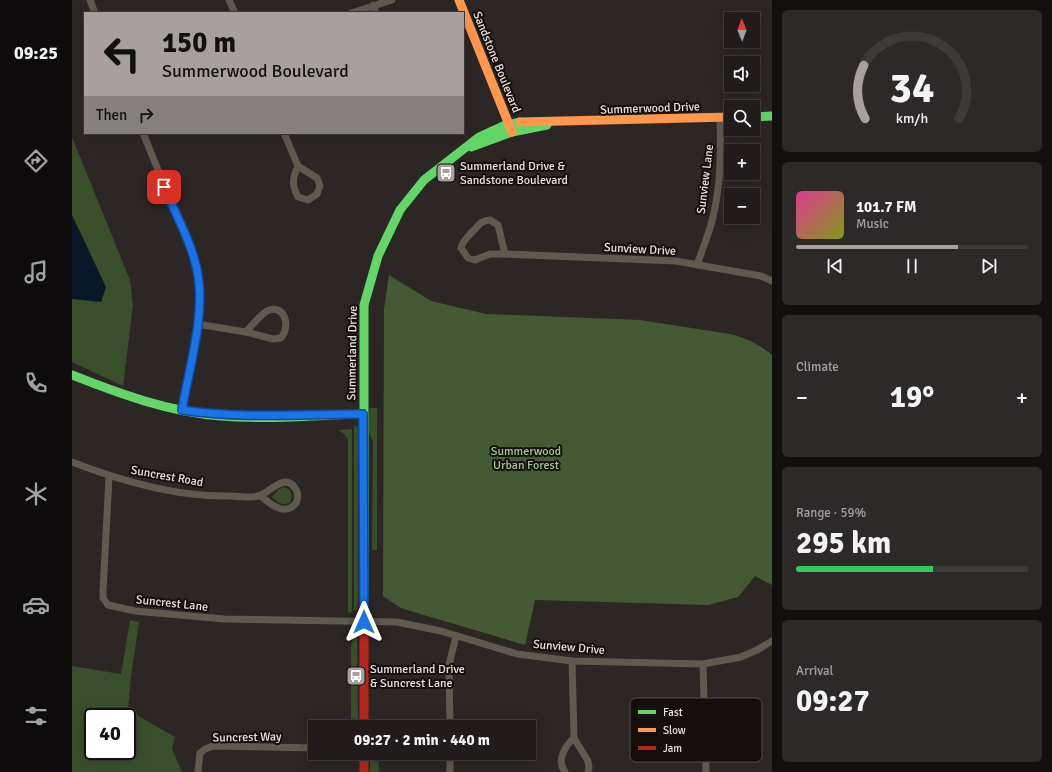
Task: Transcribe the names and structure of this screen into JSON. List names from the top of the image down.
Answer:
{
  "streets": {
    "street": [
      "Sandstone Boulevard",
      "Summerwood Drive",
      "Sunview Lane",
      "Sunview Drive",
      "Summerland Drive",
      "Suncrest Road",
      "Suncrest Lane",
      "Suncrest Way"
    ]
  },
  "crossings": [
    ["Sandstone Boulevard", "Summerwood Drive"],
    ["Sandstone Boulevard", "Summerland Drive"],
    ["Summerwood Drive", "Sunview Lane"],
    ["Summerwood Drive", "Summerland Drive"],
    ["Sunview Lane", "Sunview Drive"],
    ["Sunview Drive", "Summerland Drive"],
    ["Sunview Drive", "Suncrest Lane"],
    ["Summerland Drive", "Suncrest Lane"],
    ["Suncrest Road", "Suncrest Lane"]
  ],
  "parks": ["Summerwood Urban Forest"],
  "places": {
    "bus stop": ["Summerland Drive & Sandstone Boulevard", "Summerland Drive & Suncrest Lane"]
  },
  "legend": ["Fast", "Slow", "Jam"],
  "north": "top",
  "page": {
    "tabs": "09:25",
    "map_buttons": ["+", "−"],
    "turn": ["150 m", "Summerwood Boulevard"],
    "then": "Then",
    "song": ["101.7 FM", "Music"],
    "tile": [
      "Climate",
      ["Range · 59%", "295 km"],
      ["Arrival", "09:27"]
    ],
    "heat": ["−", "19°", "+"],
    "limit": "40",
    "trip": "09:27 · 2 min · 440 m",
    "gauge": ["34", "km/h"]
  }
}
